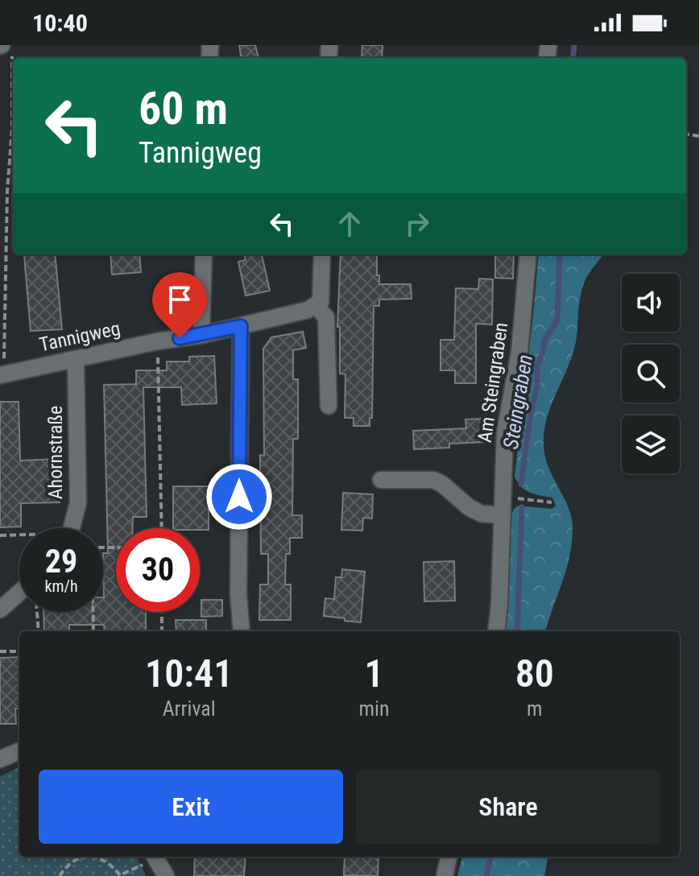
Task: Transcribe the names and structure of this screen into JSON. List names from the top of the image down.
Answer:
{
  "streets": {
    "street": ["Tannigweg", "Am Steingraben", "Ahornstraße"]
  },
  "crossings": [
    ["Tannigweg", "Ahornstraße"]
  ],
  "water": ["Steingraben"],
  "page": {
    "status": "10:40",
    "turn": ["60 m", "Tannigweg"],
    "speed": "29 km/h",
    "limit": "30",
    "eta": [
      "10:41",
      "Arrival",
      "1",
      "min",
      "80",
      "m"
    ],
    "buttons": ["Exit", "Share"]
  }
}
